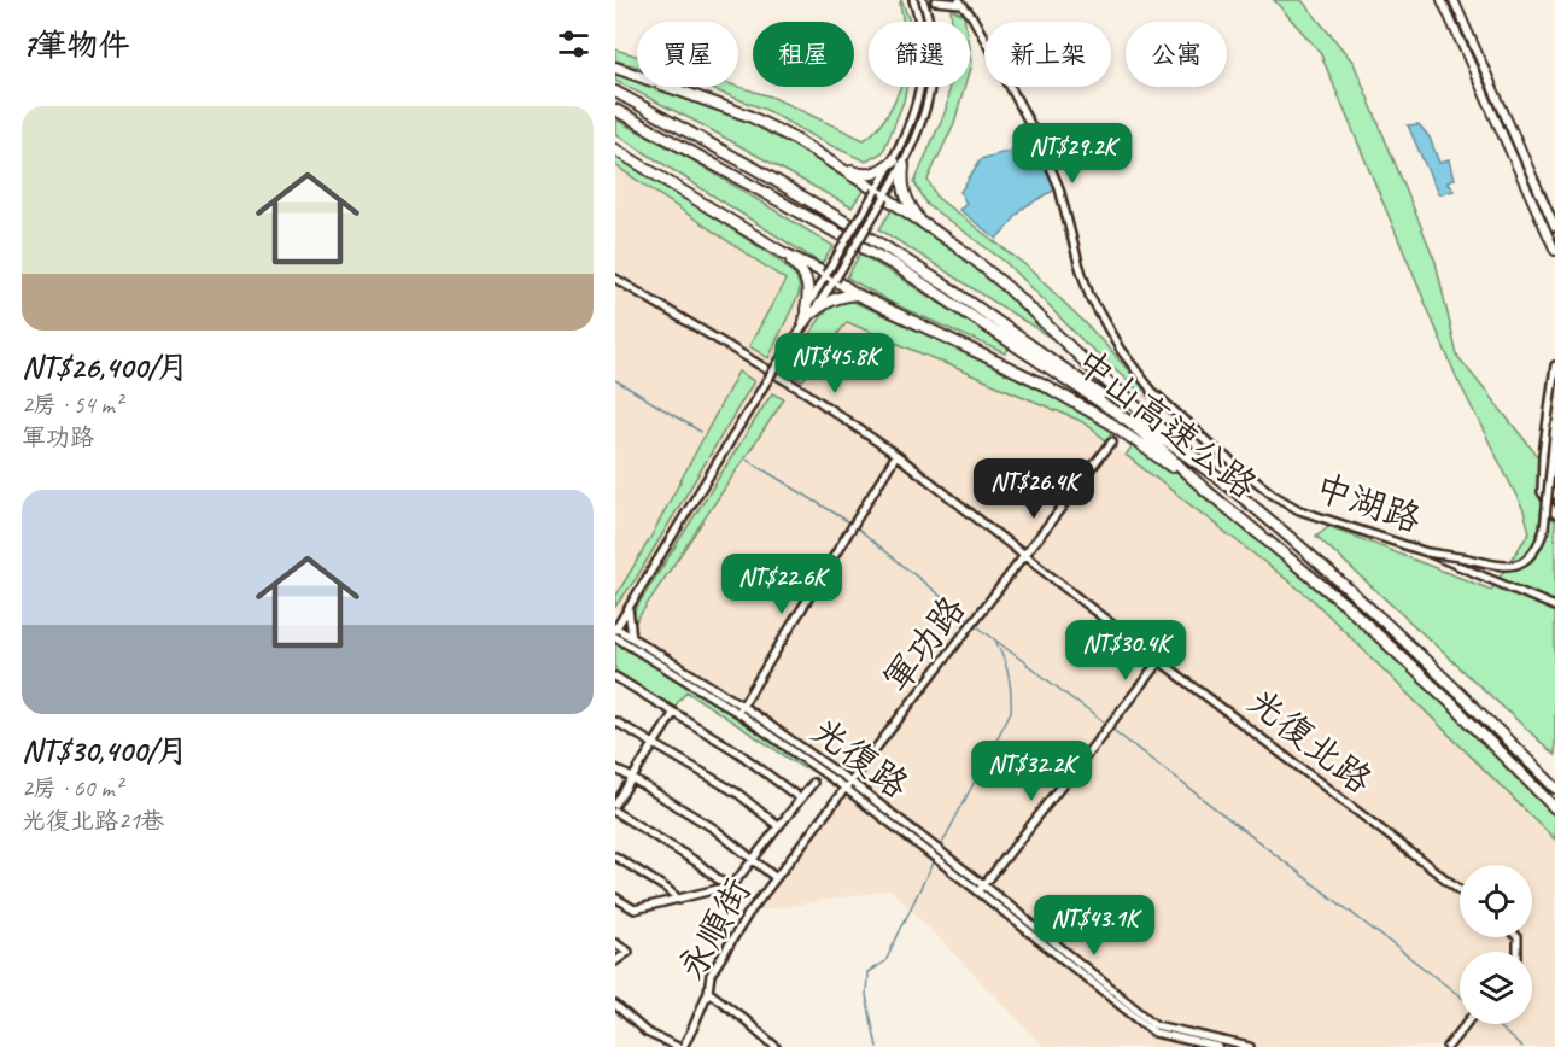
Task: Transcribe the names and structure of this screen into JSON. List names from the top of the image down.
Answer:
{
  "streets": {
    "highway": ["中山高速公路"],
    "street": [
      "中湖路",
      "軍功路",
      "光復北路",
      "光復路",
      "永順街"
    ]
  },
  "crossings": [
    ["軍功路", "光復北路"],
    ["軍功路", "光復路"],
    ["軍功路", "永順街"]
  ],
  "page": {
    "heading": "7筆物件",
    "chip": [
      "買屋",
      "租屋",
      "篩選",
      "新上架",
      "公寓"
    ],
    "list": [
      {
        "name": "NT$26,400/月",
        "note": "2房 · 54 m² · 軍功路"
      },
      {
        "name": "NT$30,400/月",
        "note": "2房 · 60 m² · 光復北路21巷"
      }
    ],
    "price": [
      "NT$29.2K",
      "NT$45.8K",
      "NT$26.4K",
      "NT$22.6K",
      "NT$30.4K",
      "NT$32.2K",
      "NT$43.1K"
    ]
  }
}
